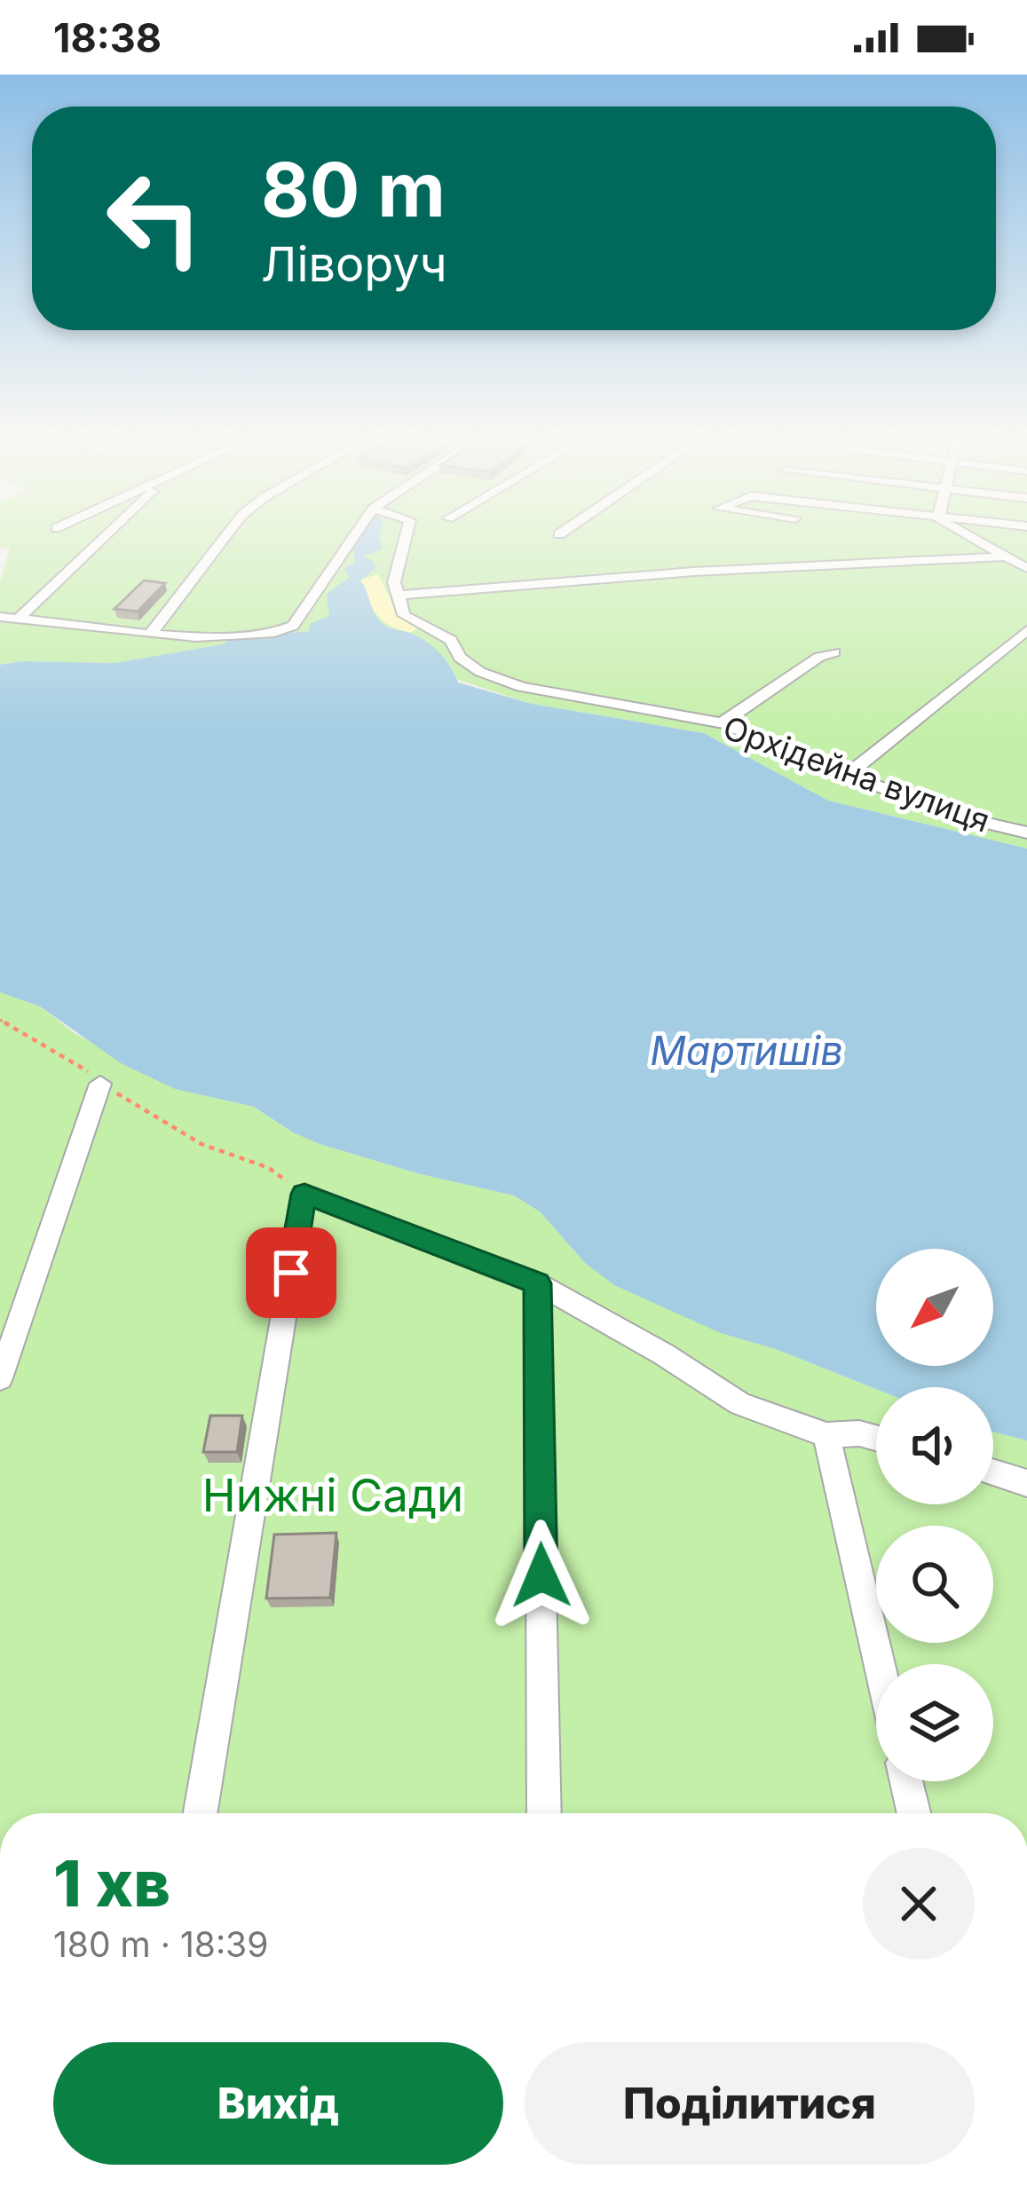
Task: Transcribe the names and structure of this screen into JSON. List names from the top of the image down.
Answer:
{
  "streets": {
    "street": ["Орхідейна вулиця"]
  },
  "water": ["Мартишів"],
  "parks": ["Нижні Сади"],
  "north": "bottom left",
  "page": {
    "status": "18:38",
    "turn": ["80 m", "Ліворуч"],
    "heading": ["1 хв", "180 m · 18:39"],
    "buttons": ["Вихід", "Поділитися"]
  }
}
